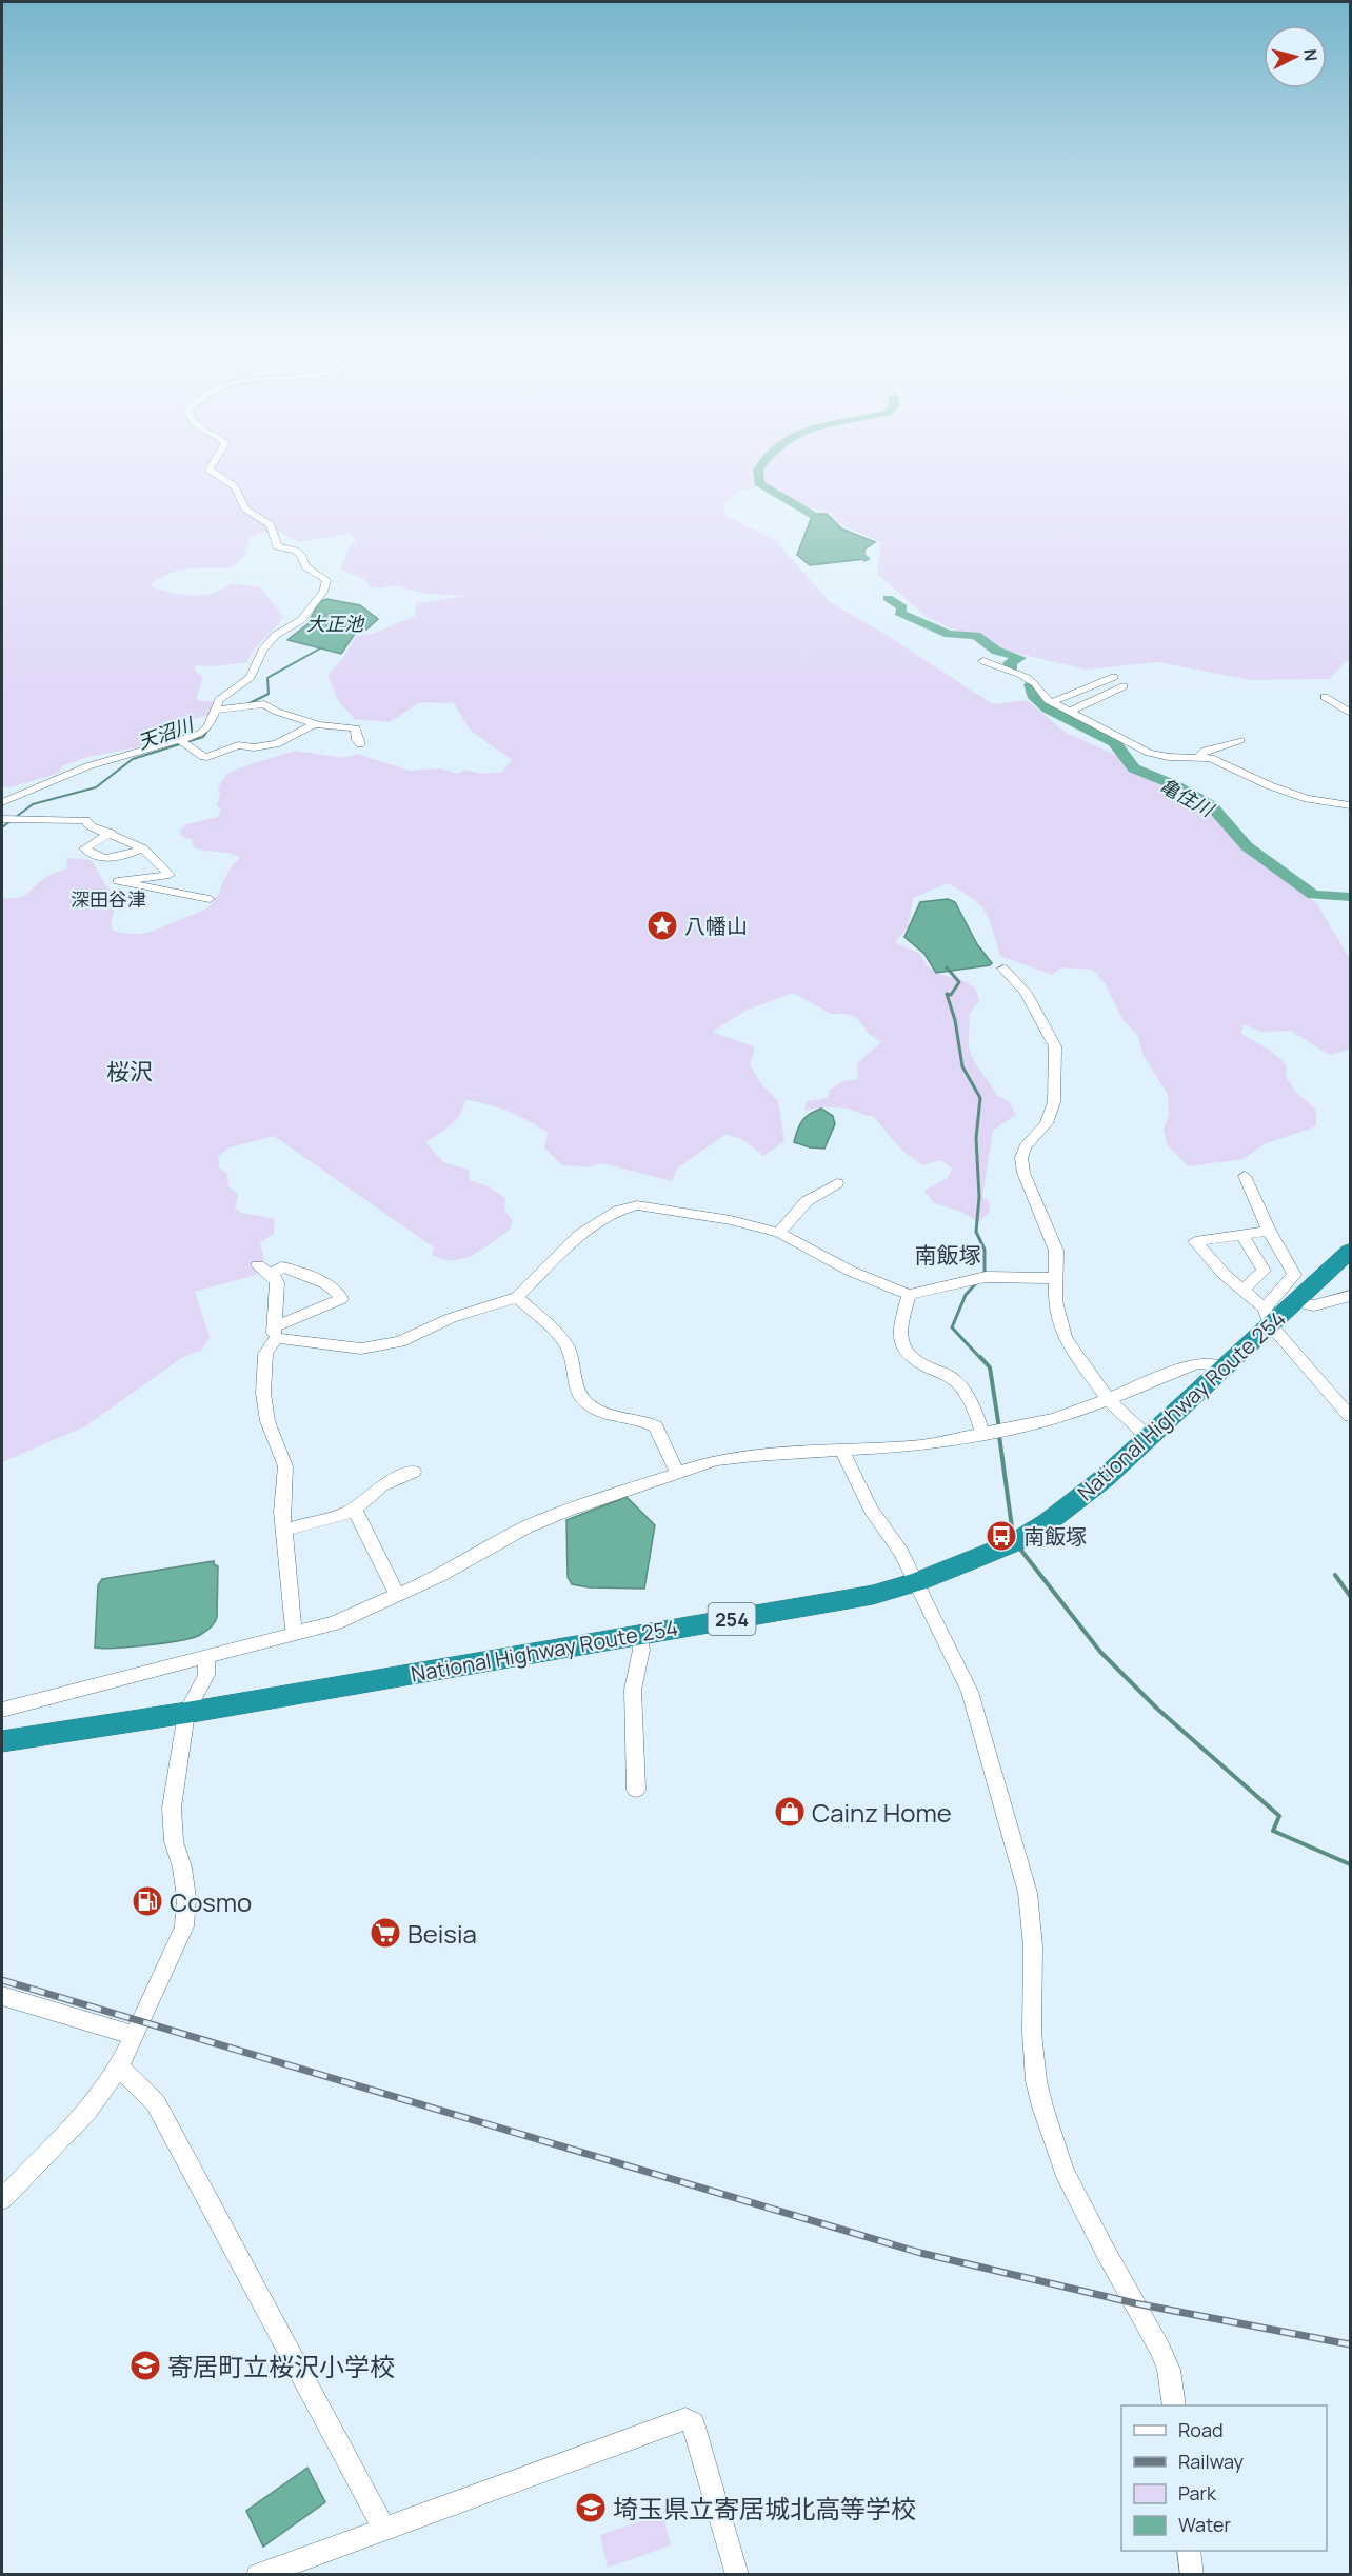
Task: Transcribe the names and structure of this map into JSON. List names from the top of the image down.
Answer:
{
  "streets": {
    "highway": ["National Highway Route 254", "254"]
  },
  "districts": ["深田谷津", "桜沢", "南飯塚"],
  "water": ["大正池", "天沼川", "亀住川"],
  "places": {
    "place": ["八幡山"],
    "bus stop": ["南飯塚"],
    "shop": ["Cainz Home"],
    "fuel station": ["Cosmo"],
    "supermarket": ["Beisia"],
    "school or university": ["寄居町立桜沢小学校", "埼玉県立寄居城北高等学校"]
  },
  "legend": [
    "Road",
    "Railway",
    "Park",
    "Water"
  ],
  "north": "right"
}
